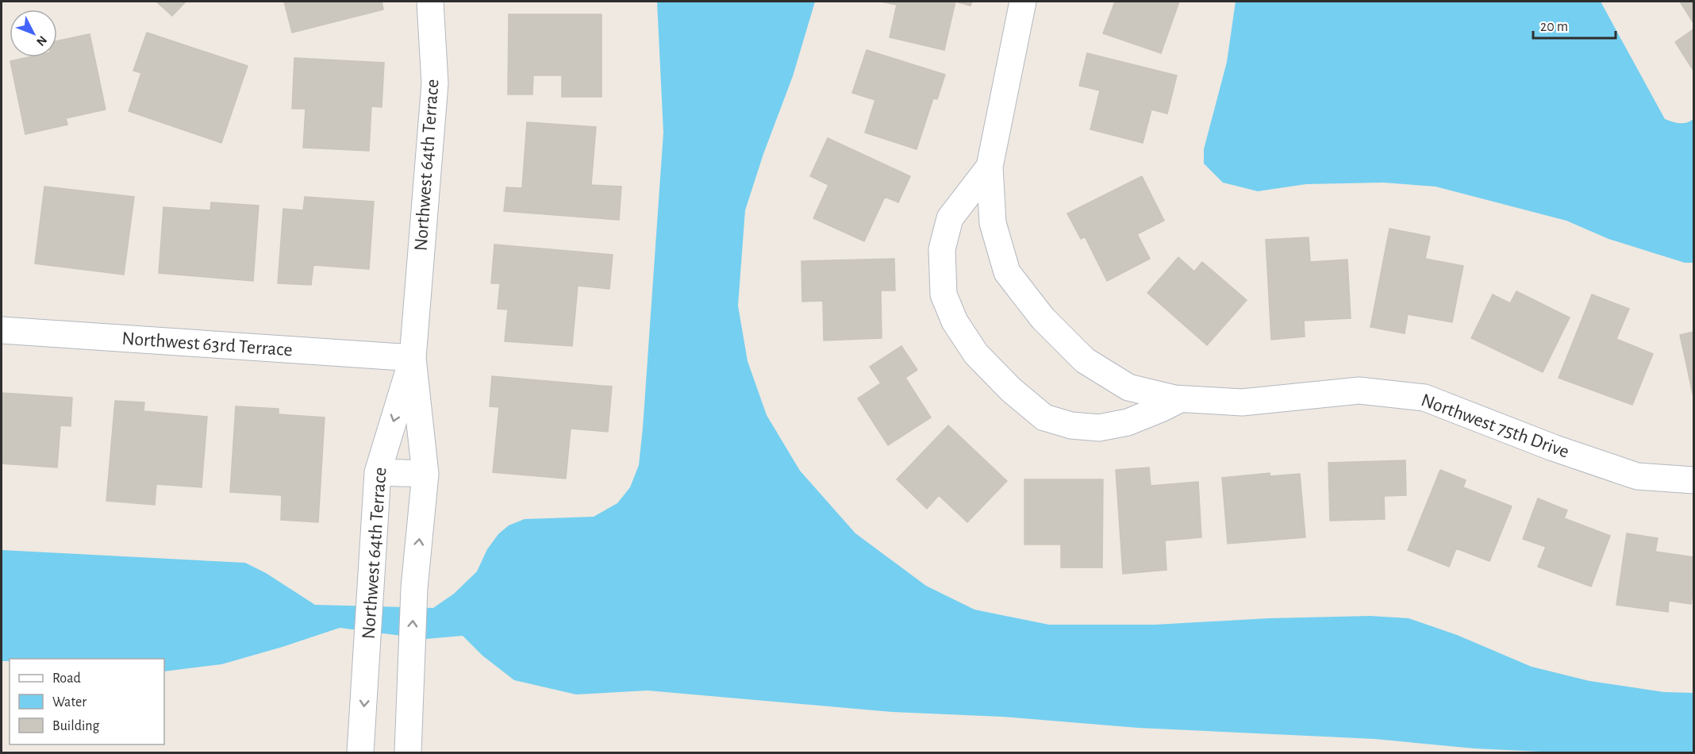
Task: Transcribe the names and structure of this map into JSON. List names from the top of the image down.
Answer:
{
  "streets": {
    "street": ["Northwest 64th Terrace", "Northwest 63rd Terrace", "Northwest 75th Drive"]
  },
  "crossings": [
    ["Northwest 64th Terrace", "Northwest 63rd Terrace"]
  ],
  "legend": ["Road", "Water", "Building"],
  "scale_bar": "20 m",
  "north": "bottom right"
}
